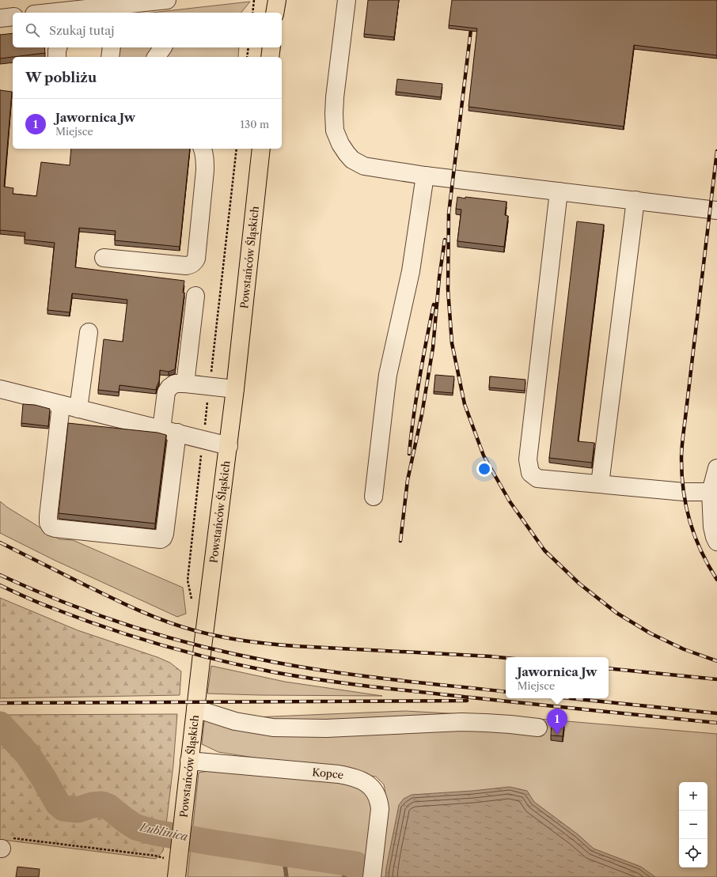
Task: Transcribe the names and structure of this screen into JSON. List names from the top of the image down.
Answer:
{
  "streets": {
    "main road": ["Powstańców Śląskich"],
    "street": ["Kopce"]
  },
  "crossings": [
    ["Powstańców Śląskich", "Kopce"]
  ],
  "water": ["Lublinica"],
  "page": {
    "search": "Szukaj tutaj",
    "heading": "W pobliżu",
    "list": [
      {
        "mark": "1",
        "name": "Jawornica Jw",
        "note": "Miejsce",
        "value": "130 m"
      }
    ],
    "popup": ["Jawornica Jw", "Miejsce"],
    "pins": "1",
    "map_buttons": ["+", "−"]
  }
}
